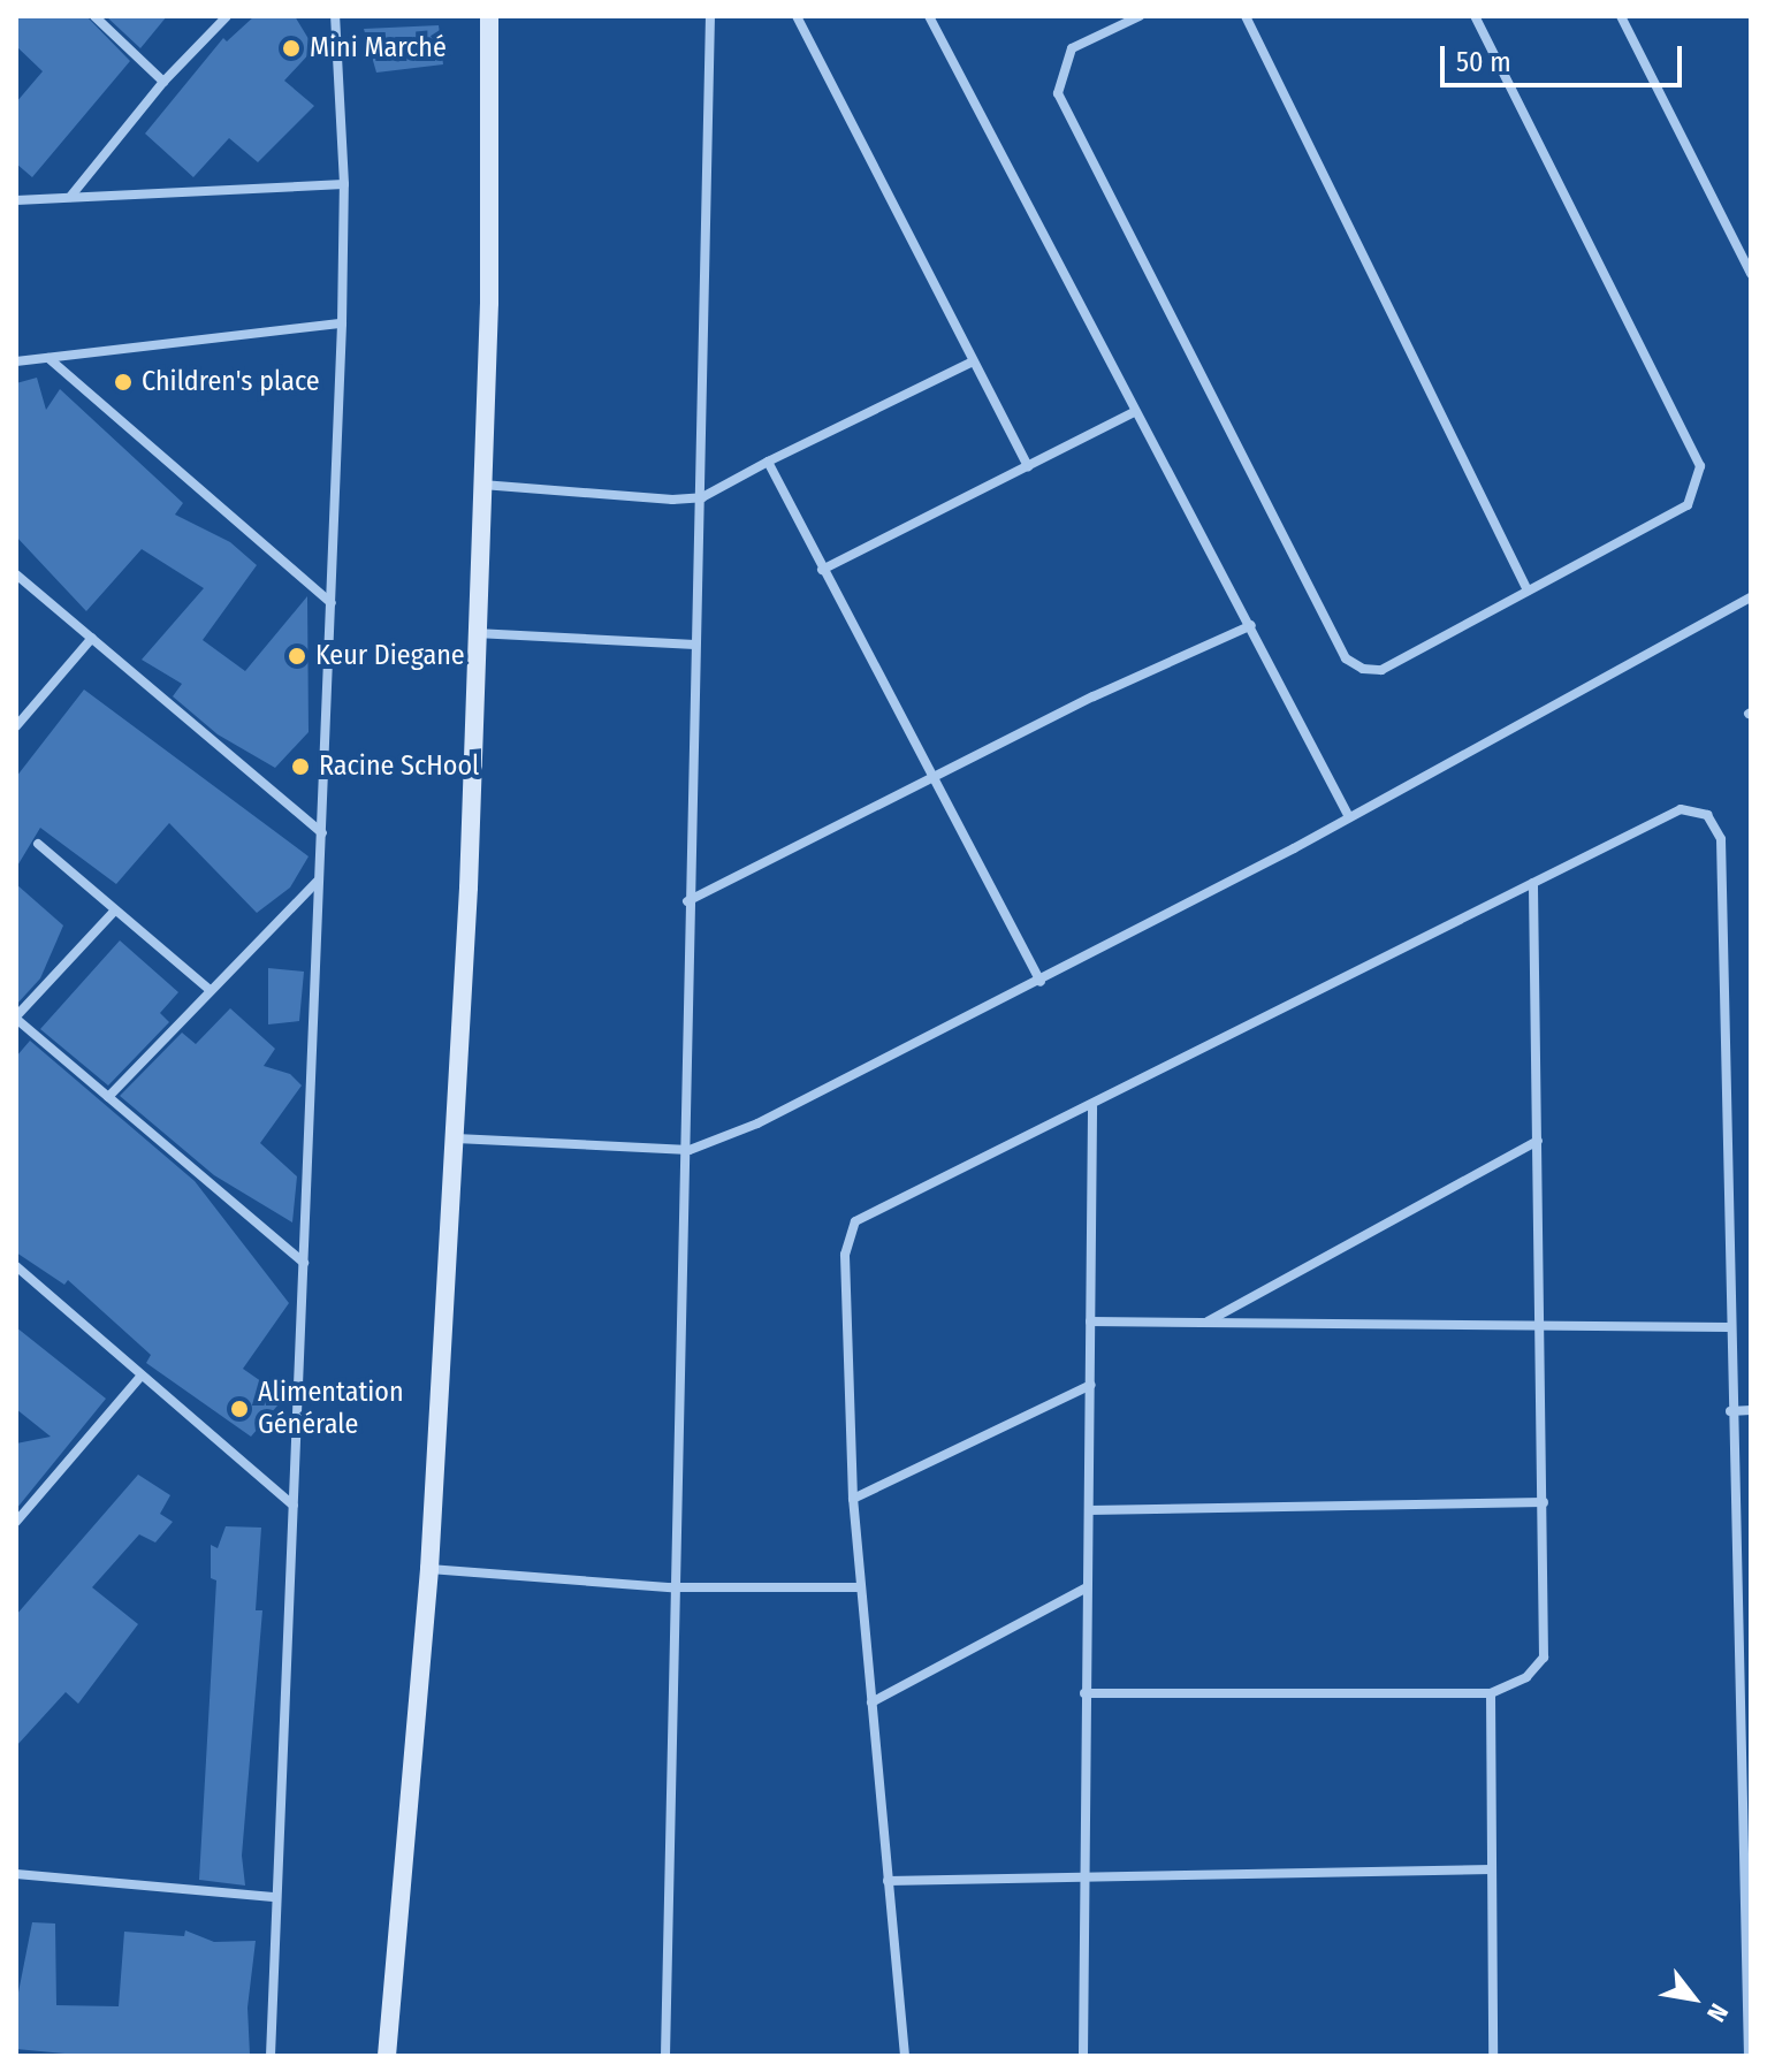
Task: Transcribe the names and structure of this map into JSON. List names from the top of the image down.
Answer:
{
  "places": [
    "Mini Marché",
    "Children's place",
    "Keur Diegane",
    "Racine ScHool",
    "Alimentation Générale"
  ],
  "scale_bar": "50 m",
  "north": "bottom right"
}
